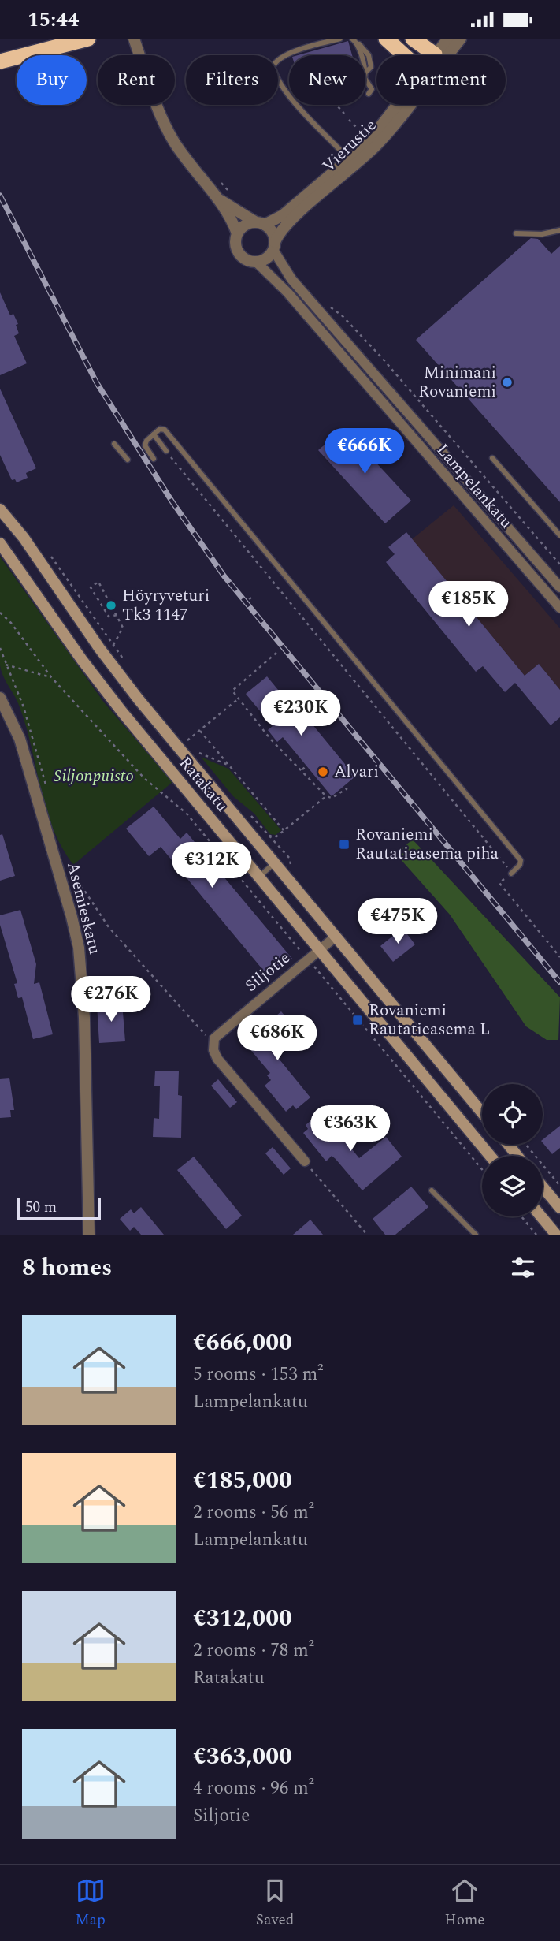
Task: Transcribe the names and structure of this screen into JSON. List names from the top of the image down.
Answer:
{
  "streets": {
    "main road": ["Ratakatu"],
    "street": [
      "Vierustie",
      "Lampelankatu",
      "Asemieskatu",
      "Siljotie"
    ]
  },
  "crossings": [
    ["Vierustie", "Lampelankatu"],
    ["Ratakatu", "Siljotie"]
  ],
  "parks": ["Siljonpuisto"],
  "places": {
    "other": ["Minimani Rovaniemi", "Höyryveturi Tk3 1147", "Alvari"],
    "transit": ["Rovaniemi Rautatieasema piha", "Rovaniemi Rautatieasema L"]
  },
  "scale_bar": "50 m",
  "page": {
    "status": "15:44",
    "chip": [
      "Buy",
      "Rent",
      "Filters",
      "New",
      "Apartment"
    ],
    "price": [
      "€666K",
      "€185K",
      "€230K",
      "€312K",
      "€475K",
      "€276K",
      "€686K",
      "€363K"
    ],
    "scale": "50 m",
    "heading": "8 homes",
    "list": [
      {
        "name": "€666,000",
        "note": "5 rooms · 153 m² · Lampelankatu"
      },
      {
        "name": "€185,000",
        "note": "2 rooms · 56 m² · Lampelankatu"
      },
      {
        "name": "€312,000",
        "note": "2 rooms · 78 m² · Ratakatu"
      },
      {
        "name": "€363,000",
        "note": "4 rooms · 96 m² · Siljotie"
      }
    ],
    "tabs": ["Map", "Saved", "Home"]
  }
}
